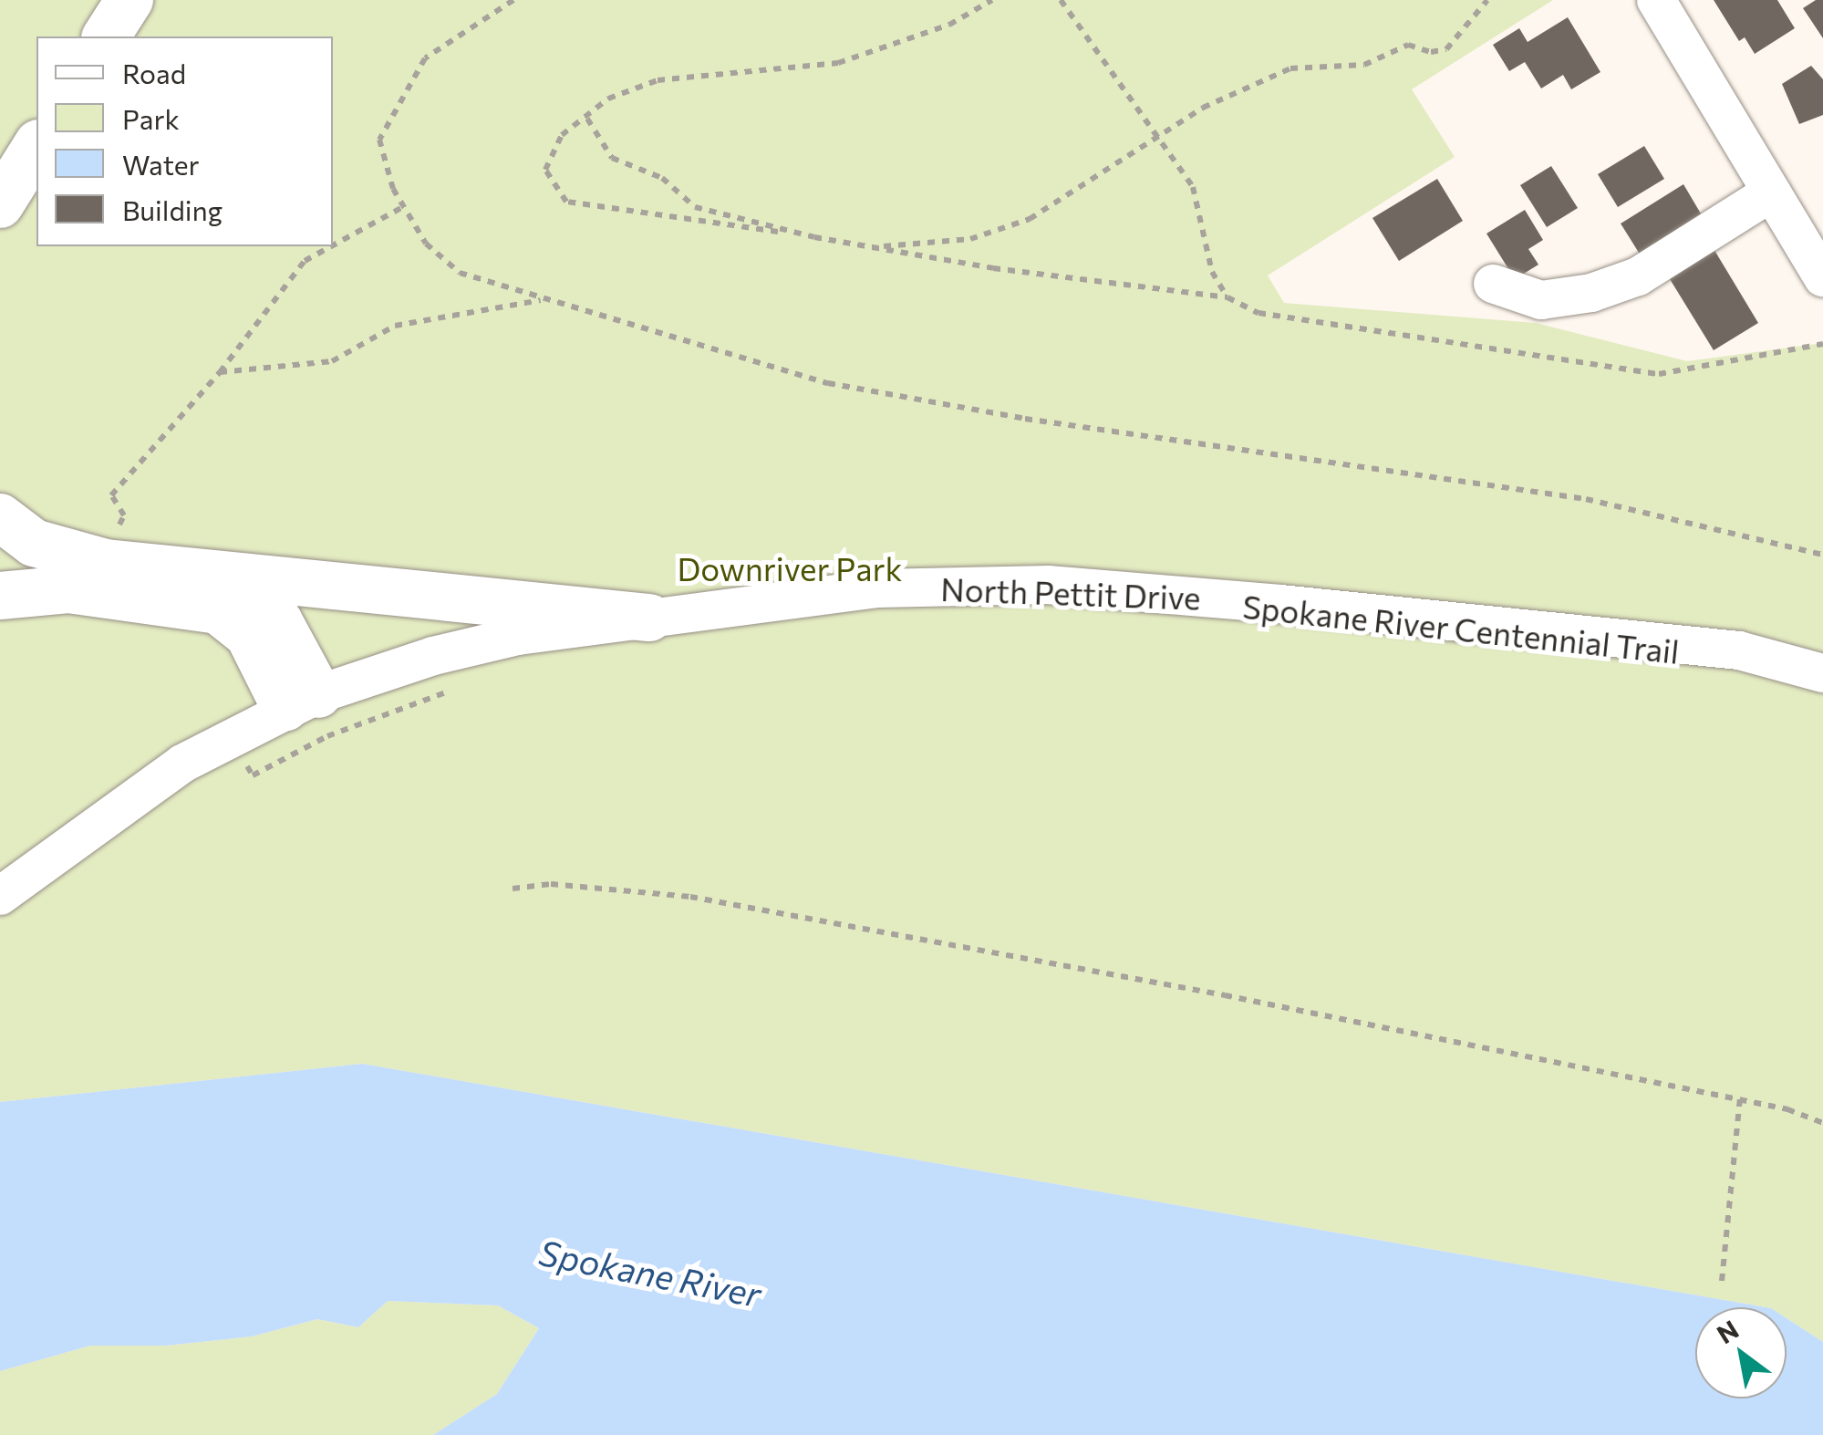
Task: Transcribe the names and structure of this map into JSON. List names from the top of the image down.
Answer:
{
  "streets": {
    "street": ["North Pettit Drive"]
  },
  "water": ["Spokane River"],
  "parks": ["Downriver Park"],
  "legend": [
    "Road",
    "Park",
    "Water",
    "Building"
  ],
  "north": "top left"
}
